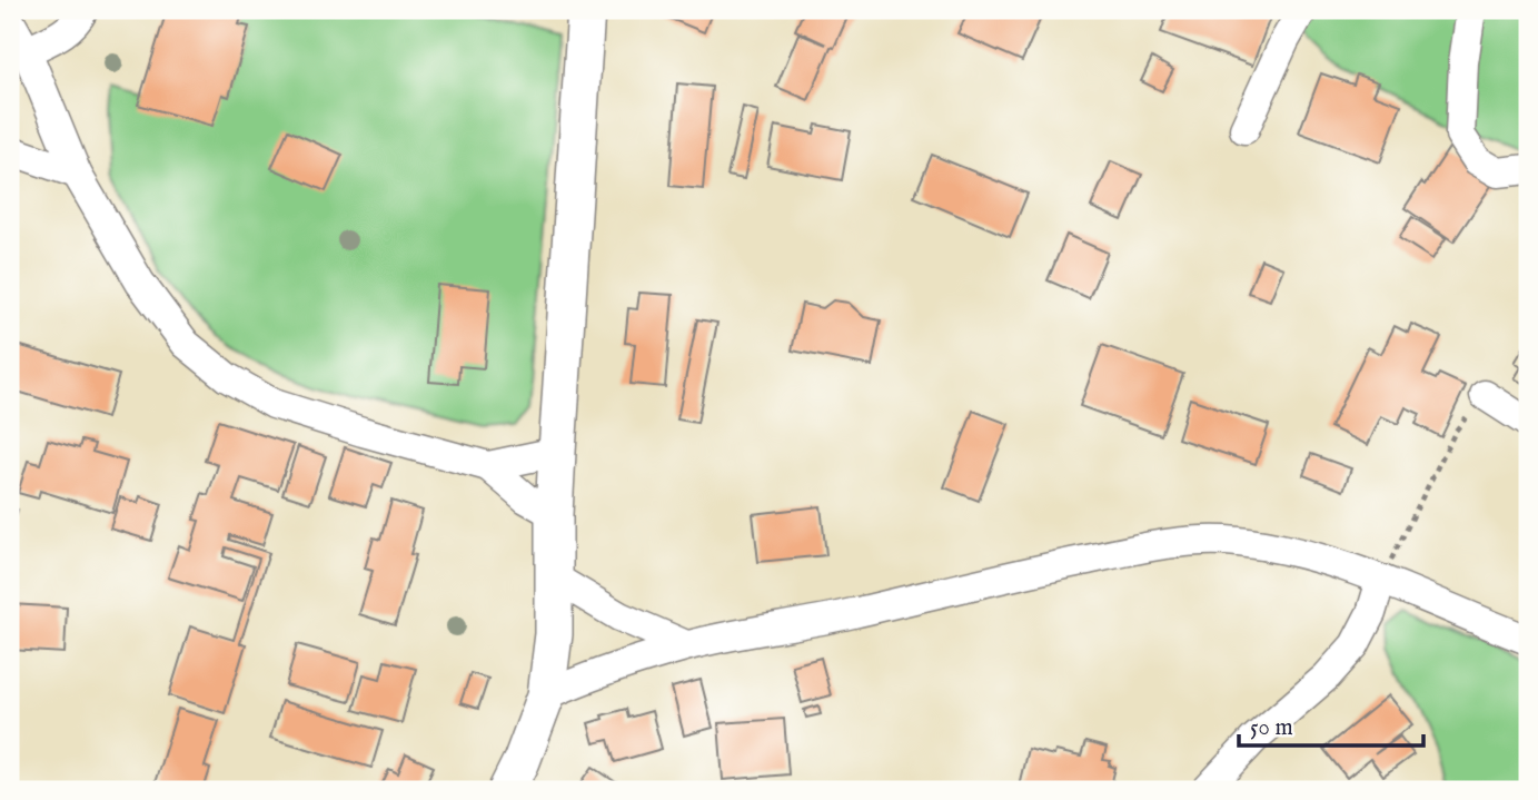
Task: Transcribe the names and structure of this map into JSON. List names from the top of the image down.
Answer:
{
  "scale_bar": "50 m"
}
